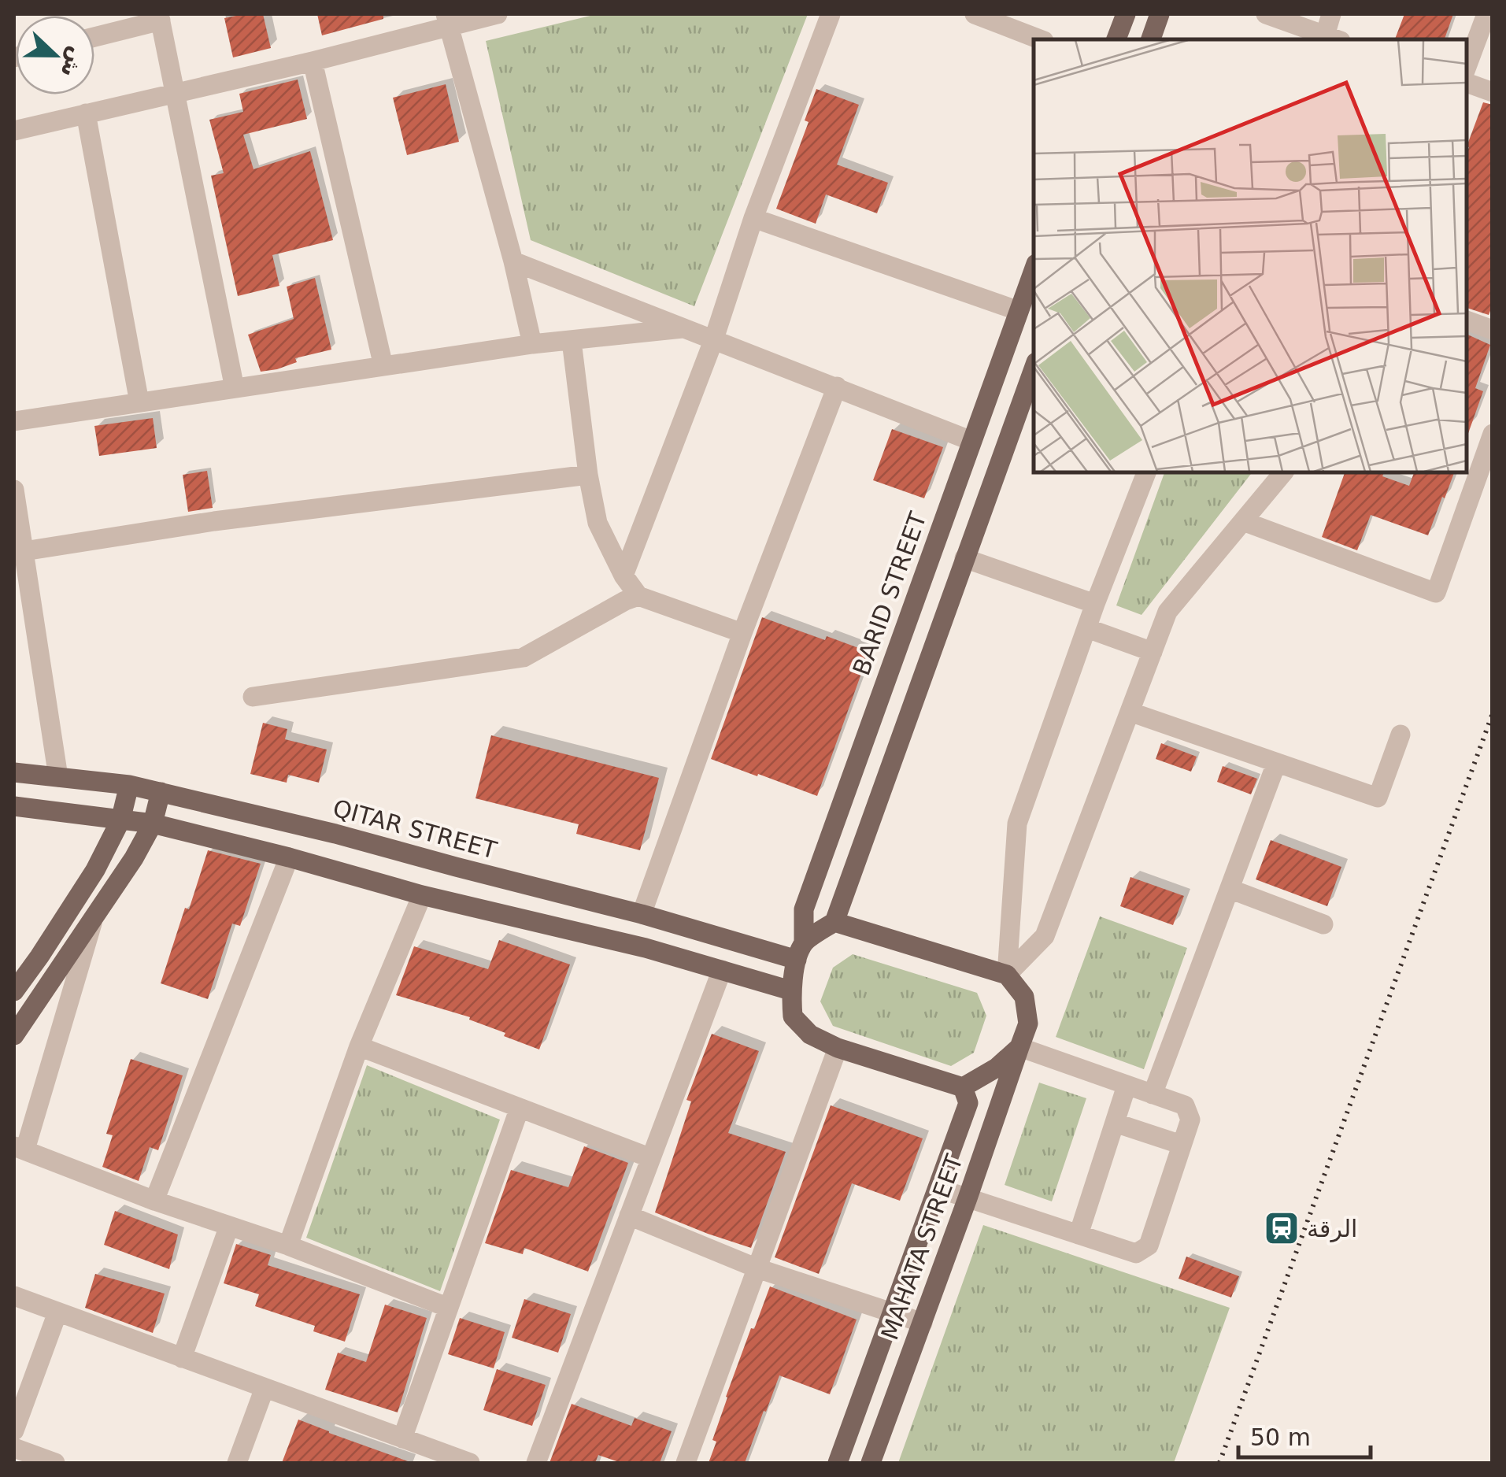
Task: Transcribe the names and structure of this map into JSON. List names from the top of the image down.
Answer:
{
  "streets": {
    "main road": ["BARID STREET", "QITAR STREET", "MAHATA STREET"]
  },
  "crossings": [
    ["BARID STREET", "QITAR STREET"]
  ],
  "places": {
    "station": ["الرقة"]
  },
  "scale_bar": "50 m",
  "north": "right"
}
